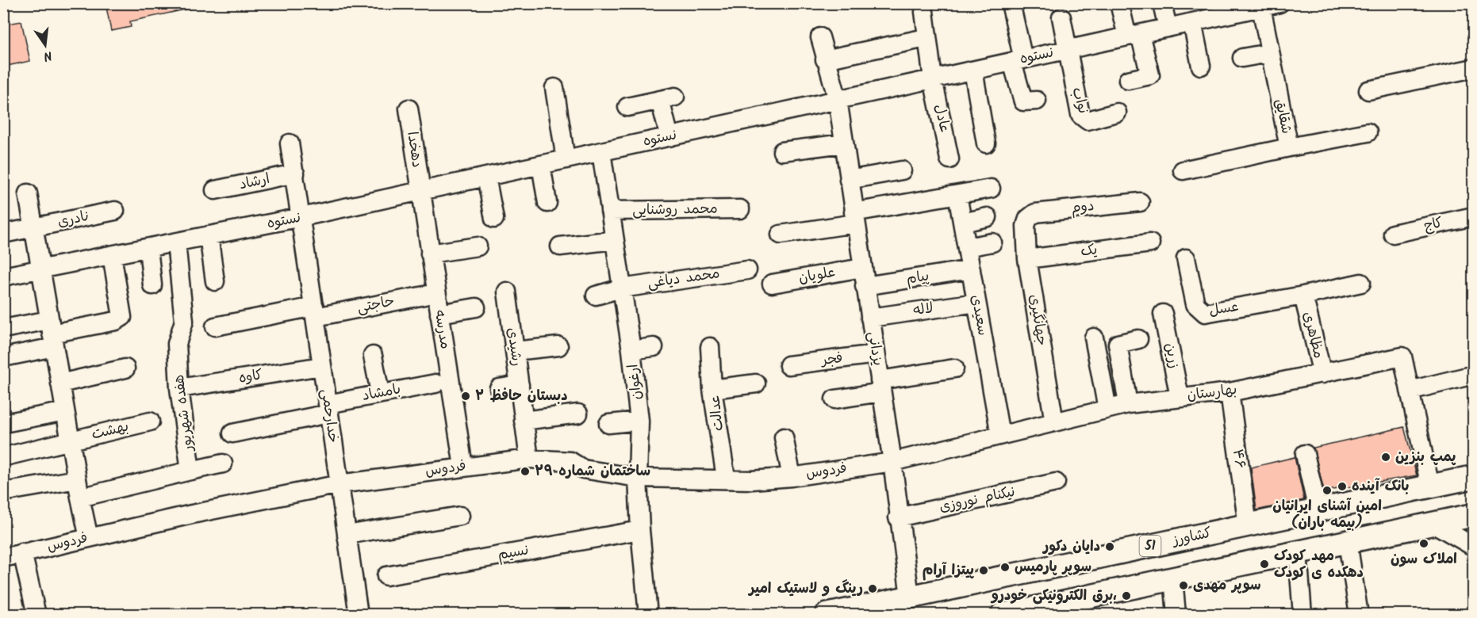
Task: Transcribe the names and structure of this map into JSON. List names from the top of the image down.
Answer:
{
  "streets": {
    "main road": ["کشاورز", "51"],
    "street": [
      "نستوه",
      "نواب",
      "شقایق",
      "عادل",
      "دهخدا",
      "ارشاد",
      "دوم",
      "محمد روشنایی",
      "نادری",
      "کاج",
      "یک",
      "علویان",
      "پیام",
      "محمد دیاغی",
      "حاجتی",
      "عسل",
      "لاله",
      "سعیدی",
      "جهانگیری",
      "مدرسه",
      "مظاهری",
      "رشیدی",
      "یزدانی",
      "زرین",
      "فجر",
      "کاوه",
      "ارغوان",
      "بامشاد",
      "بهارستان",
      "هفده شهریور",
      "عدالت",
      "خدارحمی",
      "بهشت",
      "۴۶",
      "فردوس",
      "نیکنام نوروزی",
      "نسیم"
    ]
  },
  "crossings": [
    ["نستوه", "نواب"],
    ["نستوه", "شقایق"],
    ["نستوه", "عادل"],
    ["نستوه", "دهخدا"],
    ["نستوه", "مدرسه"],
    ["نستوه", "یزدانی"],
    ["نستوه", "ارغوان"],
    ["نستوه", "هفده شهریور"],
    ["نستوه", "خدارحمی"],
    ["دهخدا", "مدرسه"],
    ["ارشاد", "خدارحمی"],
    ["دوم", "جهانگیری"],
    ["محمد روشنایی", "ارغوان"],
    ["یک", "جهانگیری"],
    ["علویان", "یزدانی"],
    ["پیام", "سعیدی"],
    ["پیام", "یزدانی"],
    ["محمد دیاغی", "ارغوان"],
    ["حاجتی", "مدرسه"],
    ["حاجتی", "خدارحمی"],
    ["عسل", "مظاهری"],
    ["لاله", "سعیدی"],
    ["لاله", "یزدانی"],
    ["سعیدی", "بهارستان"],
    ["جهانگیری", "بهارستان"],
    ["مدرسه", "فردوس"],
    ["مظاهری", "بهارستان"],
    ["رشیدی", "فردوس"],
    ["یزدانی", "فجر"],
    ["یزدانی", "بهارستان"],
    ["یزدانی", "فردوس"],
    ["یزدانی", "نیکنام نوروزی"],
    ["یزدانی", "کشاورز"],
    ["زرین", "بهارستان"],
    ["کاوه", "هفده شهریور"],
    ["کاوه", "خدارحمی"],
    ["ارغوان", "فردوس"],
    ["ارغوان", "نسیم"],
    ["بامشاد", "خدارحمی"],
    ["بهارستان", "۴۶"],
    ["بهارستان", "فردوس"],
    ["بهارستان", "کشاورز"],
    ["عدالت", "فردوس"],
    ["خدارحمی", "فردوس"],
    ["۴۶", "کشاورز"]
  ],
  "places": [
    "دبستان حافظ ۲",
    "پمپ بنزین",
    "ساختمان شماره ۲۹",
    "بانک آینده",
    "امین آشنای ایرانیان (بیمه باران)",
    "املاک سون",
    "دایان دکور",
    "مهد کودک دهکده ی کودک",
    "سوپر پارمیس",
    "پیتزا آرام",
    "سوپر مهدی",
    "رینگ و لاستیک امیر",
    "برق الکترونیکی خودرو،"
  ],
  "north": "bottom"
}
